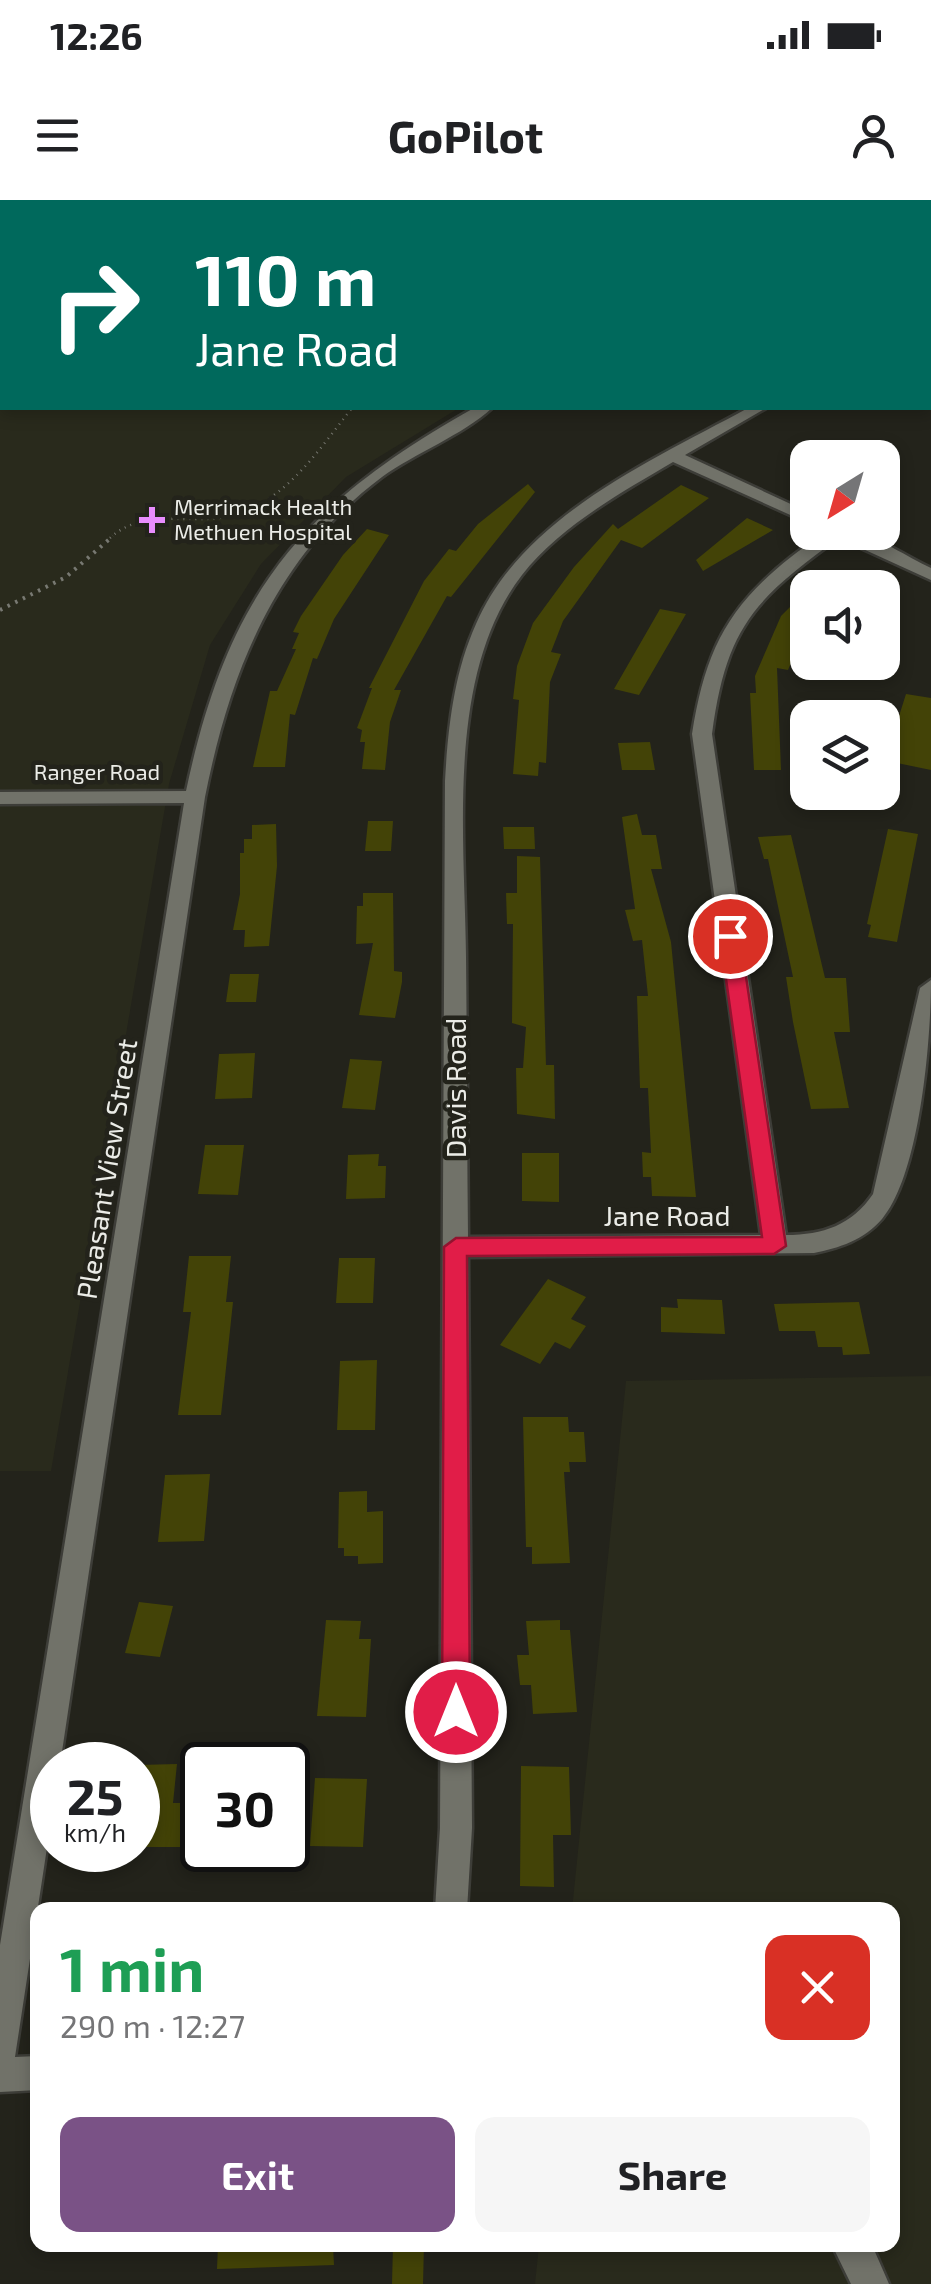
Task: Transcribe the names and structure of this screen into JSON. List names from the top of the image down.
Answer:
{
  "streets": {
    "street": [
      "Ranger Road",
      "Davis Road",
      "Pleasant View Street",
      "Jane Road"
    ]
  },
  "crossings": [
    ["Ranger Road", "Pleasant View Street"],
    ["Davis Road", "Jane Road"]
  ],
  "places": {
    "health": ["Merrimack Health Methuen Hospital"]
  },
  "north": "bottom left",
  "page": {
    "status": "12:26",
    "header": "GoPilot",
    "turn": ["110 m", "Jane Road"],
    "speed": "25 km/h",
    "limit": "30",
    "heading": ["1 min", "290 m · 12:27"],
    "buttons": ["Exit", "Share"]
  }
}
